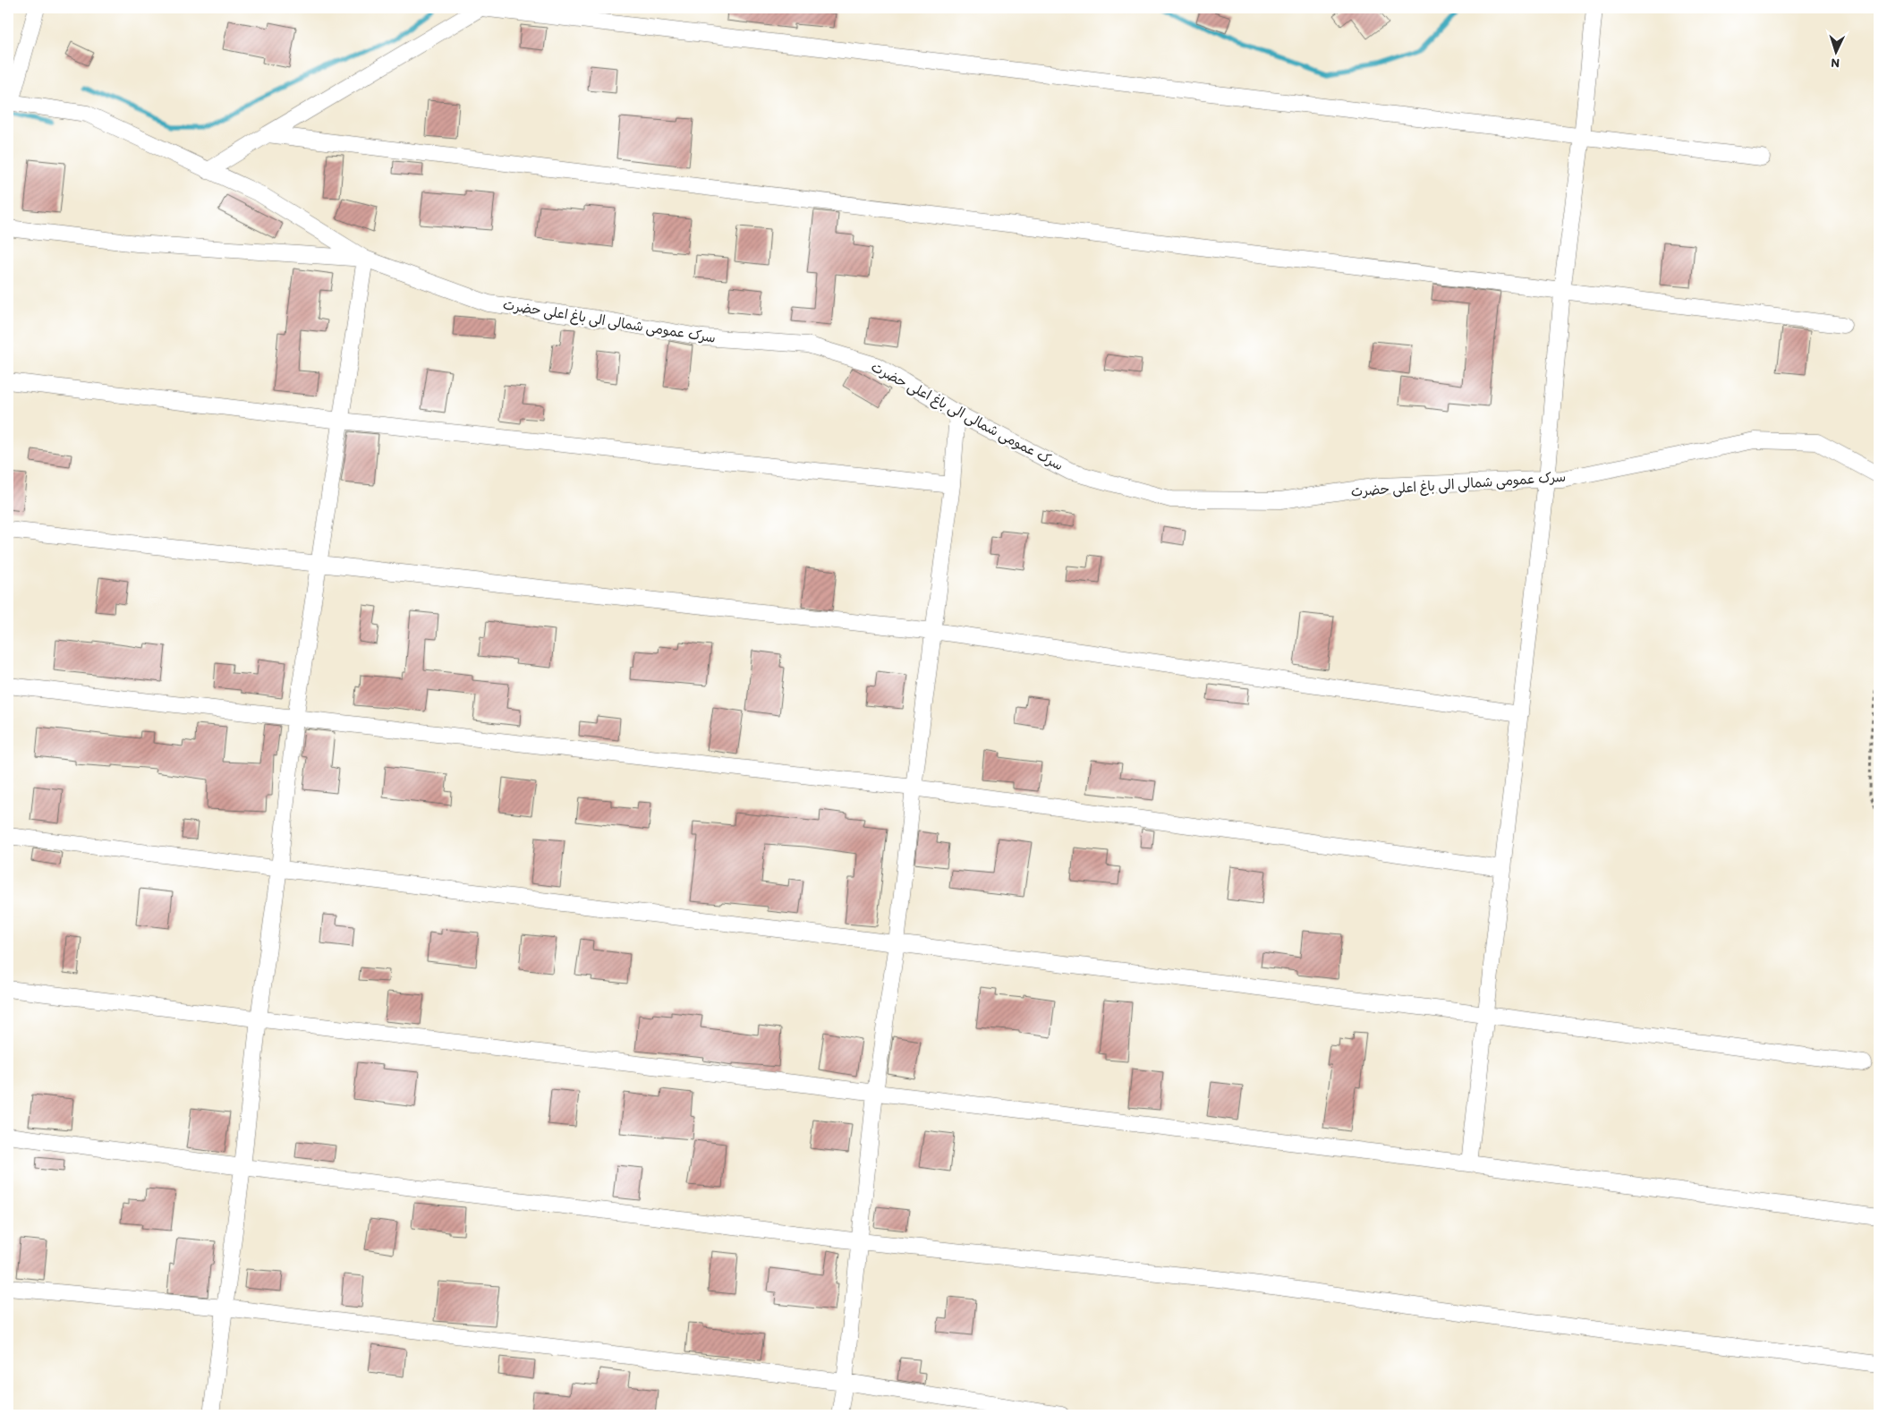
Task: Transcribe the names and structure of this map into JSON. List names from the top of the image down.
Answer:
{
  "streets": {
    "street": ["سرک عمومی شمالی الی باغ اعلی حضرت"]
  },
  "north": "bottom"
}
